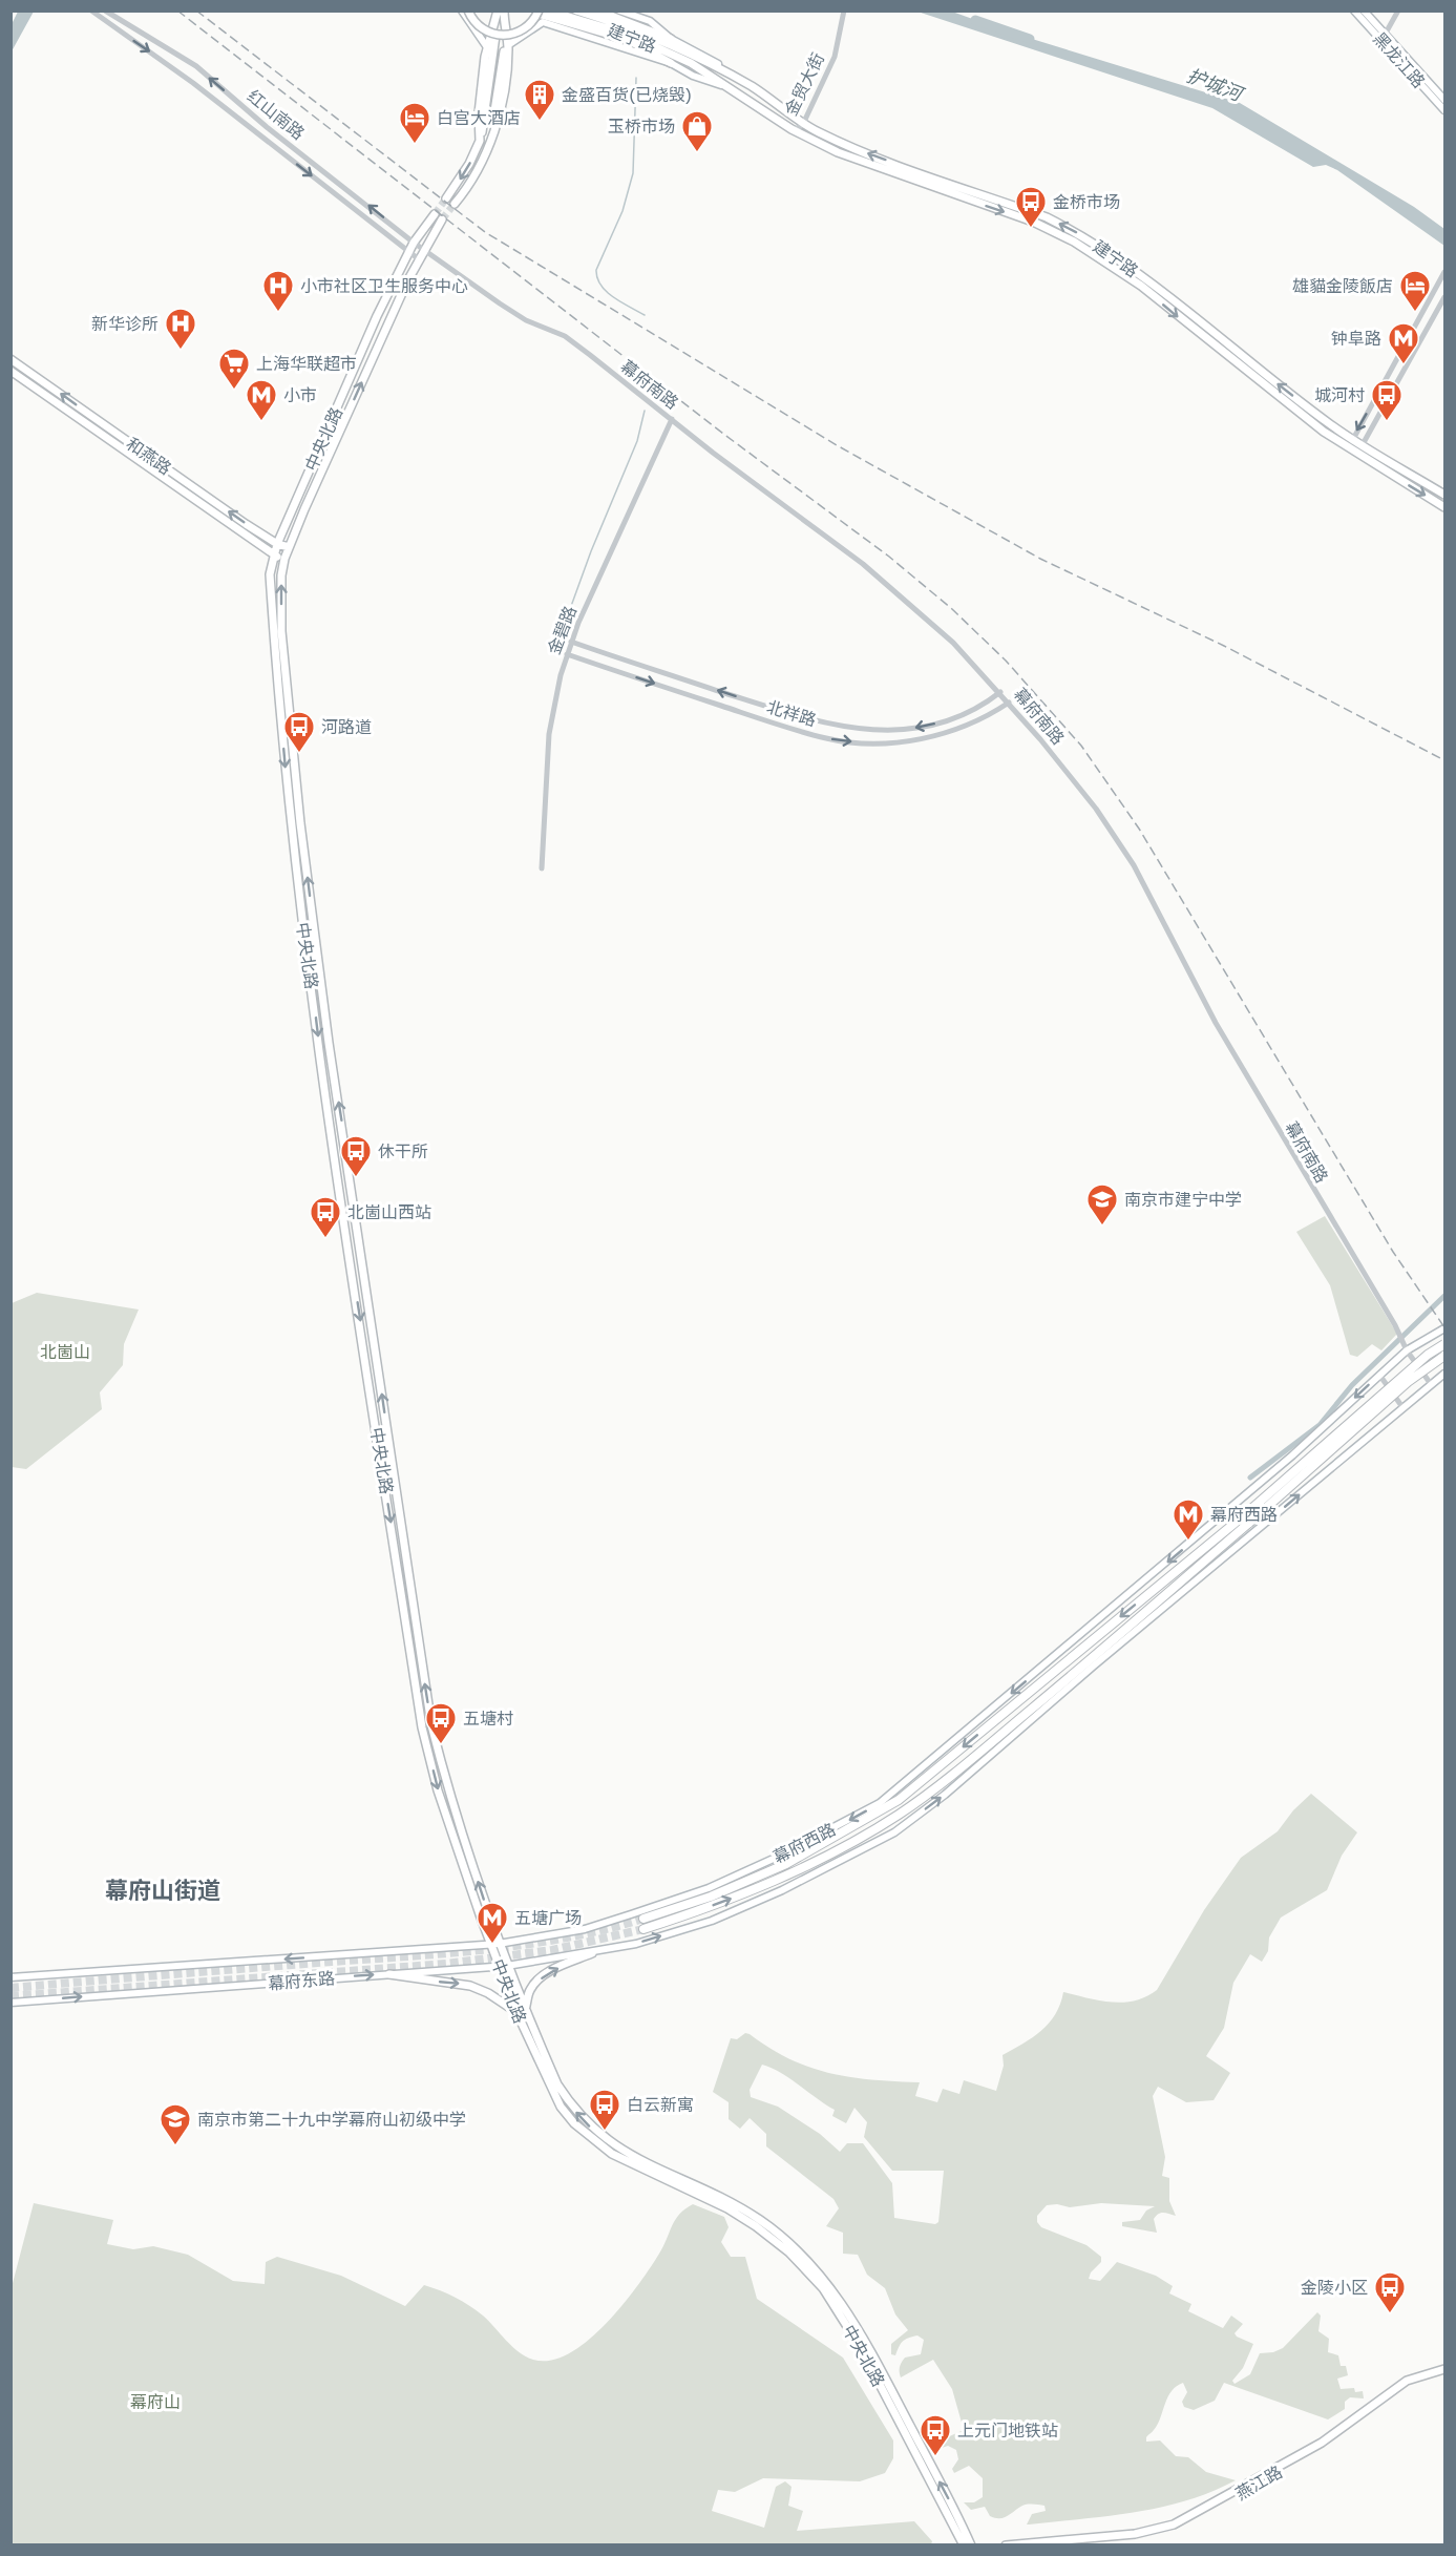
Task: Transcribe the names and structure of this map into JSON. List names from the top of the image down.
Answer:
{
  "streets": {
    "highway": ["幕府西路"],
    "main road": [
      "建宁路",
      "黑龙江路",
      "中央北路",
      "和燕路",
      "幕府东路",
      "燕江路"
    ],
    "street": [
      "金贸大街",
      "红山南路",
      "幕府南路",
      "金碧路",
      "北祥路"
    ]
  },
  "crossings": [
    ["建宁路", "金贸大街"],
    ["红山南路", "幕府南路"],
    ["红山南路", "中央北路"],
    ["幕府南路", "中央北路"],
    ["幕府南路", "金碧路"],
    ["幕府南路", "北祥路"],
    ["幕府南路", "幕府西路"],
    ["中央北路", "和燕路"],
    ["中央北路", "幕府西路"],
    ["中央北路", "幕府东路"],
    ["金碧路", "北祥路"],
    ["幕府西路", "幕府东路"]
  ],
  "districts": ["幕府山街道"],
  "water": ["护城河"],
  "parks": ["北崮山", "幕府山"],
  "places": {
    "building": ["金盛百货(已烧毁)"],
    "hotel": ["白宫大酒店", "雄貓金陵飯店"],
    "shop": ["玉桥市场"],
    "bus stop": [
      "金桥市场",
      "城河村",
      "河路道",
      "休干所",
      "北崮山西站",
      "五塘村",
      "白云新寓",
      "金陵小区",
      "上元门地铁站"
    ],
    "hospital": ["小市社区卫生服务中心", "新华诊所"],
    "metro station": [
      "钟阜路",
      "小市",
      "幕府西路",
      "五塘广场"
    ],
    "supermarket": ["上海华联超市"],
    "school or university": ["南京市建宁中学", "南京市第二十九中学幕府山初级中学"]
  }
}
